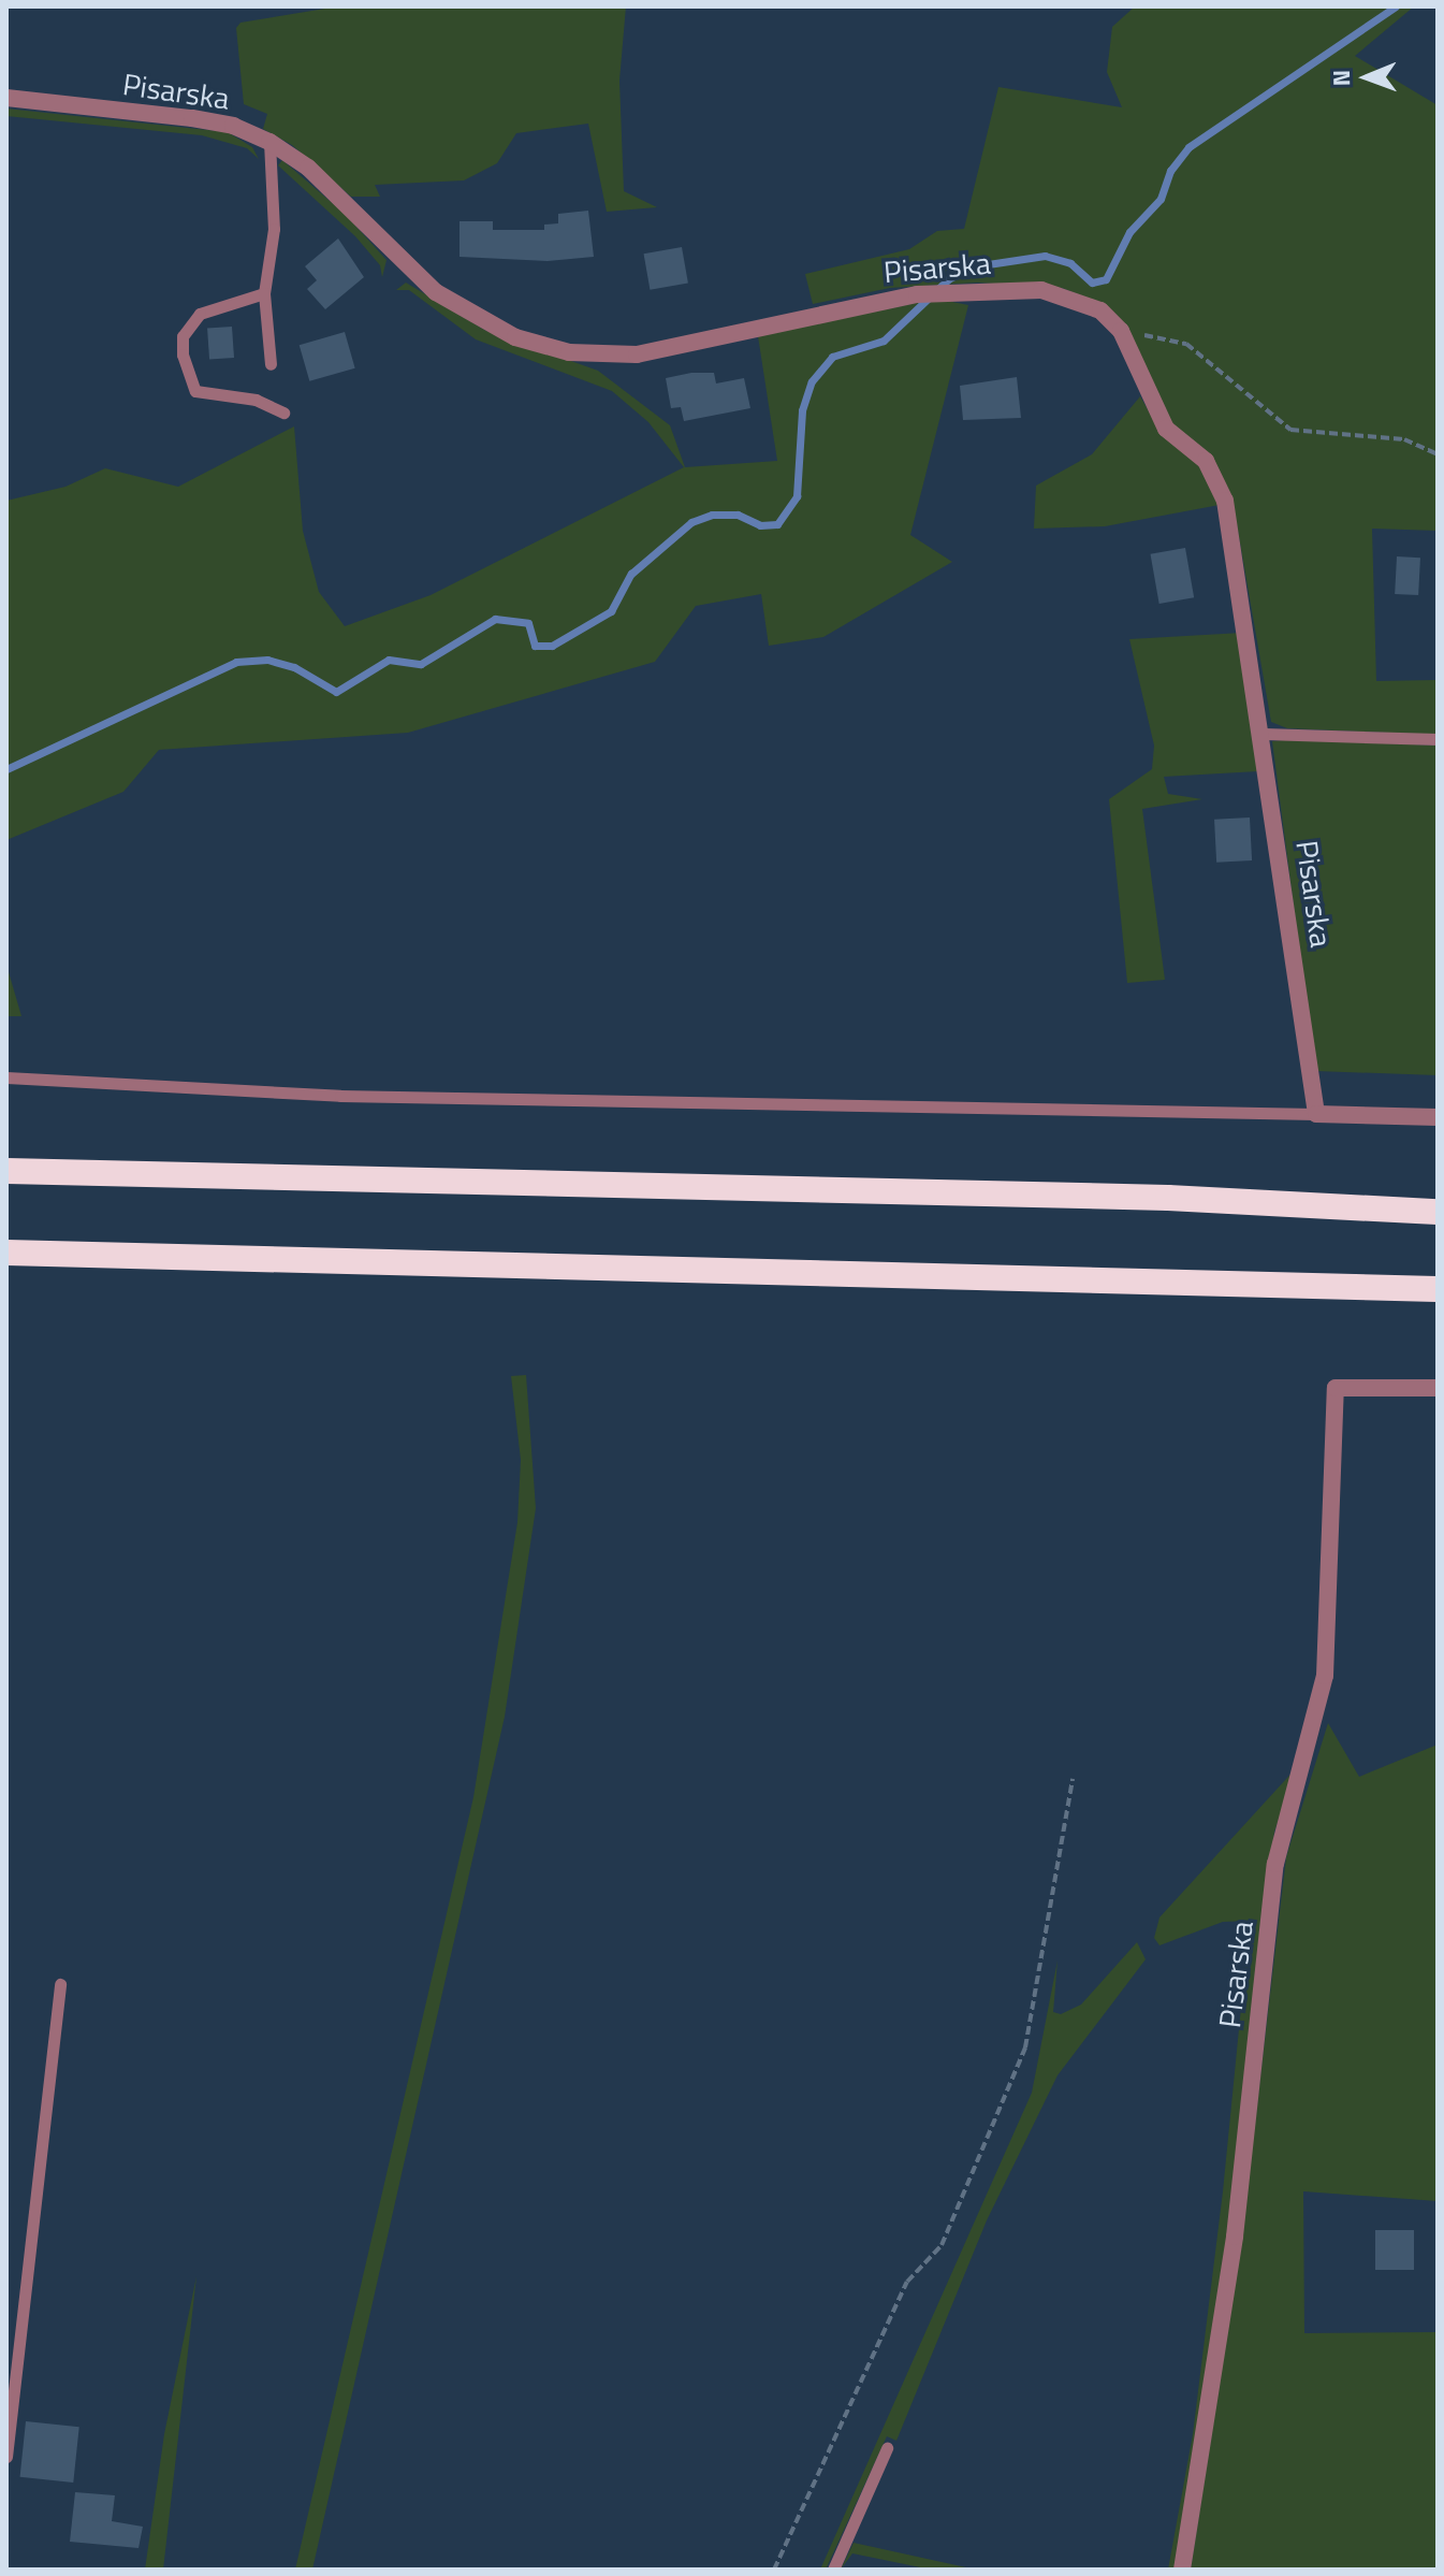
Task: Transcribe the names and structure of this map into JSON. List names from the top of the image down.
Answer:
{
  "streets": {
    "street": ["Pisarska"]
  },
  "north": "left"
}
